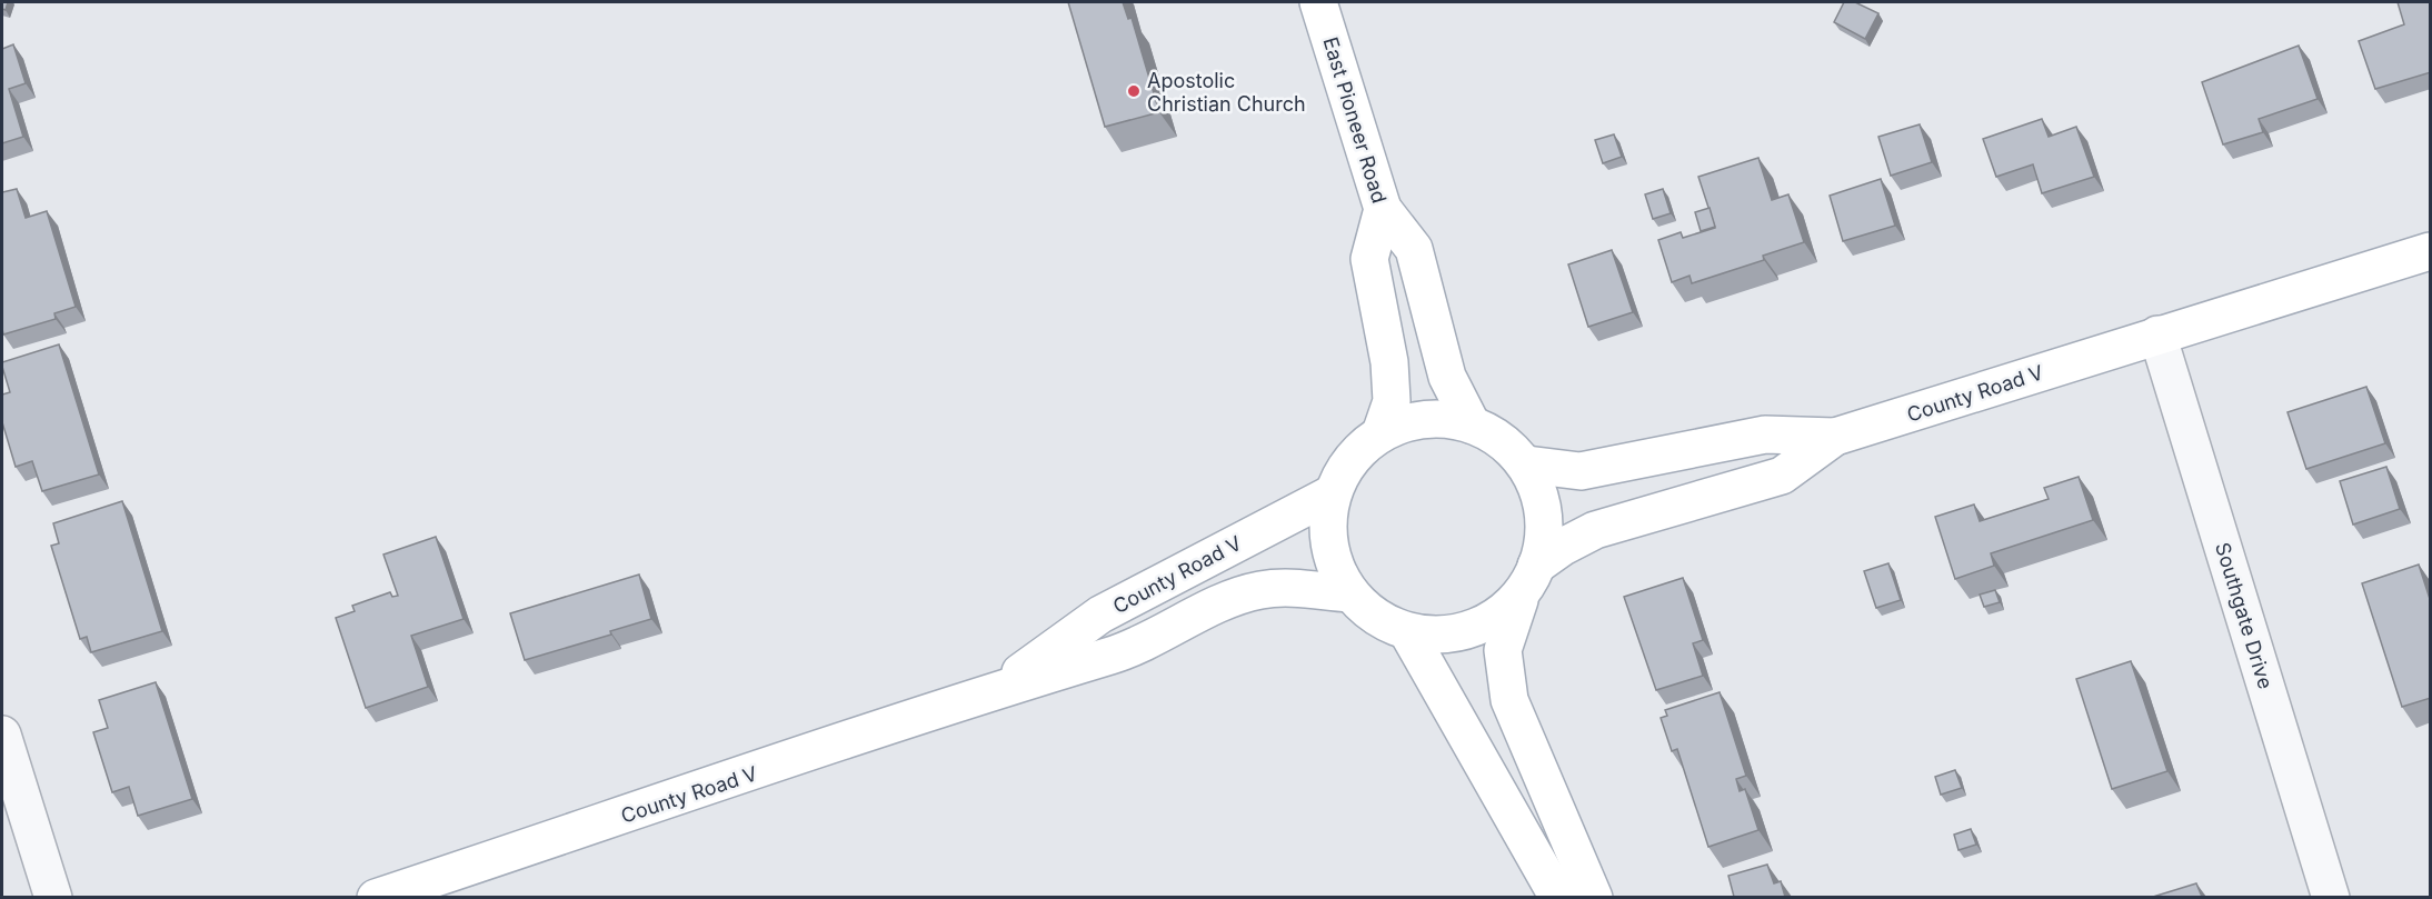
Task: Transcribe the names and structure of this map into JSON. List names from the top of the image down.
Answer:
{
  "streets": {
    "main road": ["East Pioneer Road", "County Road V"],
    "street": ["Southgate Drive"]
  },
  "crossings": [
    ["East Pioneer Road", "County Road V"],
    ["County Road V", "Southgate Drive"]
  ],
  "places": ["Apostolic Christian Church"]
}
